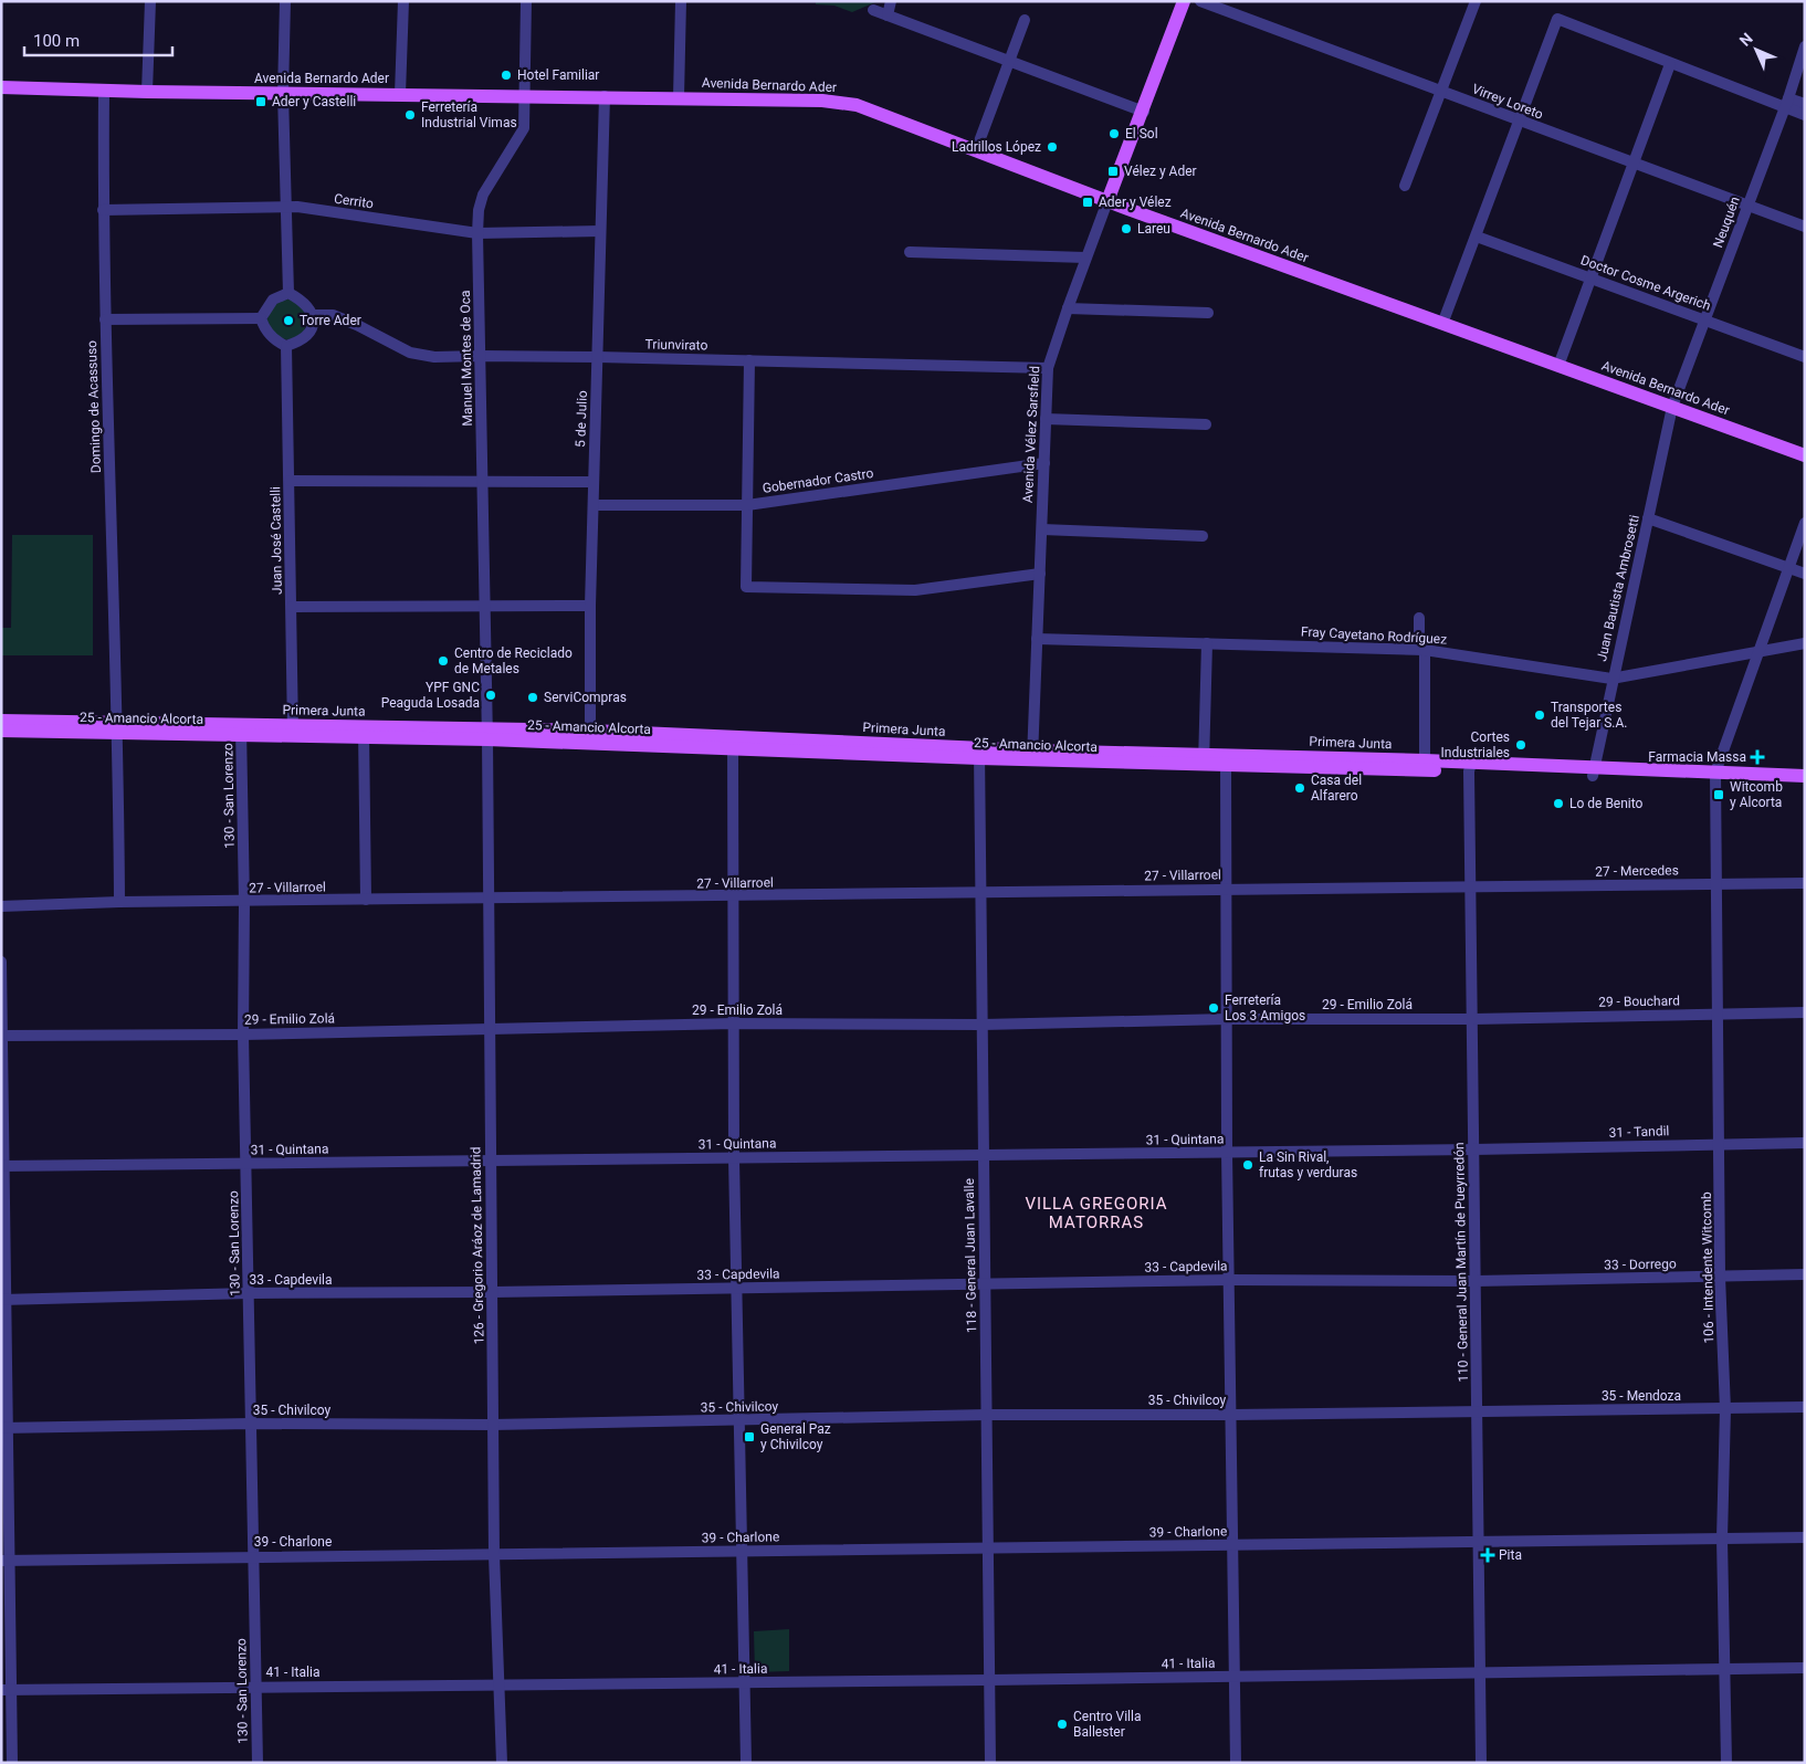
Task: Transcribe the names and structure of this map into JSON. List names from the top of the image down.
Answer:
{
  "streets": {
    "main road": [
      "Avenida Bernardo Ader",
      "Avenida Vélez Sarsfield",
      "Primera Junta",
      "25 - Amancio Alcorta"
    ],
    "street": [
      "Virrey Loreto",
      "Cerrito",
      "Neuquén",
      "Doctor Cosme Argerich",
      "Triunvirato",
      "Manuel Montes de Oca",
      "Domingo de Acassuso",
      "5 de Julio",
      "Gobernador Castro",
      "Juan José Castelli",
      "Juan Bautista Ambrosetti",
      "Fray Cayetano Rodríguez",
      "130 - San Lorenzo",
      "27 - Mercedes",
      "27 - Villarroel",
      "29 - Bouchard",
      "29 - Emilio Zolá",
      "31 - Tandil",
      "31 - Quintana",
      "126 - Gregorio Aráoz de Lamadrid",
      "118 - General Juan Lavalle",
      "110 - General Juan Martín de Pueyrredón",
      "33 - Dorrego",
      "33 - Capdevila",
      "106 - Intendente Witcomb",
      "35 - Mendoza",
      "35 - Chivilcoy",
      "39 - Charlone",
      "41 - Italia"
    ]
  },
  "crossings": [
    ["Avenida Bernardo Ader", "Neuquén"],
    ["Avenida Bernardo Ader", "Manuel Montes de Oca"],
    ["Avenida Bernardo Ader", "Domingo de Acassuso"],
    ["Avenida Bernardo Ader", "5 de Julio"],
    ["Avenida Bernardo Ader", "Avenida Vélez Sarsfield"],
    ["Avenida Bernardo Ader", "Juan Bautista Ambrosetti"],
    ["Virrey Loreto", "Neuquén"],
    ["Cerrito", "Manuel Montes de Oca"],
    ["Cerrito", "Domingo de Acassuso"],
    ["Cerrito", "5 de Julio"],
    ["Neuquén", "Doctor Cosme Argerich"],
    ["Neuquén", "Juan Bautista Ambrosetti"],
    ["Triunvirato", "Manuel Montes de Oca"],
    ["Triunvirato", "5 de Julio"],
    ["Triunvirato", "Avenida Vélez Sarsfield"],
    ["Triunvirato", "Juan José Castelli"],
    ["Manuel Montes de Oca", "Primera Junta"],
    ["Manuel Montes de Oca", "126 - Gregorio Aráoz de Lamadrid"],
    ["Domingo de Acassuso", "Primera Junta"],
    ["Domingo de Acassuso", "25 - Amancio Alcorta"],
    ["Domingo de Acassuso", "27 - Villarroel"],
    ["5 de Julio", "Gobernador Castro"],
    ["5 de Julio", "Primera Junta"],
    ["Avenida Vélez Sarsfield", "Gobernador Castro"],
    ["Avenida Vélez Sarsfield", "Fray Cayetano Rodríguez"],
    ["Avenida Vélez Sarsfield", "Primera Junta"],
    ["Juan José Castelli", "Primera Junta"],
    ["Juan Bautista Ambrosetti", "Fray Cayetano Rodríguez"],
    ["Juan Bautista Ambrosetti", "Primera Junta"],
    ["Fray Cayetano Rodríguez", "106 - Intendente Witcomb"],
    ["Primera Junta", "25 - Amancio Alcorta"],
    ["Primera Junta", "130 - San Lorenzo"],
    ["Primera Junta", "126 - Gregorio Aráoz de Lamadrid"],
    ["Primera Junta", "118 - General Juan Lavalle"],
    ["Primera Junta", "110 - General Juan Martín de Pueyrredón"],
    ["Primera Junta", "106 - Intendente Witcomb"],
    ["130 - San Lorenzo", "27 - Villarroel"],
    ["130 - San Lorenzo", "29 - Emilio Zolá"],
    ["130 - San Lorenzo", "31 - Quintana"],
    ["130 - San Lorenzo", "33 - Capdevila"],
    ["130 - San Lorenzo", "35 - Chivilcoy"],
    ["130 - San Lorenzo", "39 - Charlone"],
    ["130 - San Lorenzo", "41 - Italia"],
    ["27 - Mercedes", "27 - Villarroel"],
    ["27 - Mercedes", "110 - General Juan Martín de Pueyrredón"],
    ["27 - Mercedes", "106 - Intendente Witcomb"],
    ["27 - Villarroel", "126 - Gregorio Aráoz de Lamadrid"],
    ["27 - Villarroel", "118 - General Juan Lavalle"],
    ["27 - Villarroel", "110 - General Juan Martín de Pueyrredón"],
    ["29 - Bouchard", "29 - Emilio Zolá"],
    ["29 - Bouchard", "110 - General Juan Martín de Pueyrredón"],
    ["29 - Bouchard", "106 - Intendente Witcomb"],
    ["29 - Emilio Zolá", "126 - Gregorio Aráoz de Lamadrid"],
    ["29 - Emilio Zolá", "118 - General Juan Lavalle"],
    ["29 - Emilio Zolá", "110 - General Juan Martín de Pueyrredón"],
    ["31 - Tandil", "31 - Quintana"],
    ["31 - Tandil", "110 - General Juan Martín de Pueyrredón"],
    ["31 - Tandil", "106 - Intendente Witcomb"],
    ["31 - Quintana", "126 - Gregorio Aráoz de Lamadrid"],
    ["31 - Quintana", "118 - General Juan Lavalle"],
    ["31 - Quintana", "110 - General Juan Martín de Pueyrredón"],
    ["126 - Gregorio Aráoz de Lamadrid", "33 - Capdevila"],
    ["126 - Gregorio Aráoz de Lamadrid", "35 - Chivilcoy"],
    ["126 - Gregorio Aráoz de Lamadrid", "39 - Charlone"],
    ["126 - Gregorio Aráoz de Lamadrid", "41 - Italia"],
    ["118 - General Juan Lavalle", "33 - Capdevila"],
    ["118 - General Juan Lavalle", "35 - Chivilcoy"],
    ["118 - General Juan Lavalle", "39 - Charlone"],
    ["118 - General Juan Lavalle", "41 - Italia"],
    ["110 - General Juan Martín de Pueyrredón", "33 - Dorrego"],
    ["110 - General Juan Martín de Pueyrredón", "33 - Capdevila"],
    ["110 - General Juan Martín de Pueyrredón", "35 - Mendoza"],
    ["110 - General Juan Martín de Pueyrredón", "35 - Chivilcoy"],
    ["110 - General Juan Martín de Pueyrredón", "39 - Charlone"],
    ["110 - General Juan Martín de Pueyrredón", "41 - Italia"],
    ["33 - Dorrego", "33 - Capdevila"],
    ["33 - Dorrego", "106 - Intendente Witcomb"],
    ["106 - Intendente Witcomb", "35 - Mendoza"],
    ["106 - Intendente Witcomb", "39 - Charlone"],
    ["106 - Intendente Witcomb", "41 - Italia"],
    ["35 - Mendoza", "35 - Chivilcoy"]
  ],
  "districts": ["VILLA GREGORIA MATORRAS"],
  "places": {
    "other": [
      "Hotel Familiar",
      "Ferretería Industrial Vimas",
      "El Sol",
      "Ladrillos López",
      "Lareu",
      "Torre Ader",
      "Centro de Reciclado de Metales",
      "YPF GNC Peaguda Losada",
      "ServiCompras",
      "Transportes del Tejar S.A.",
      "Cortes Industriales",
      "Casa del Alfarero",
      "Lo de Benito",
      "Ferretería Los 3 Amigos",
      "La Sin Rival, frutas y verduras",
      "Centro Villa Ballester"
    ],
    "transit": [
      "Ader y Castelli",
      "Vélez y Ader",
      "Ader y Vélez",
      "Witcomb y Alcorta",
      "General Paz y Chivilcoy"
    ],
    "health": ["Farmacia Massa", "Pita"]
  },
  "scale_bar": "100 m",
  "north": "top left"
}
